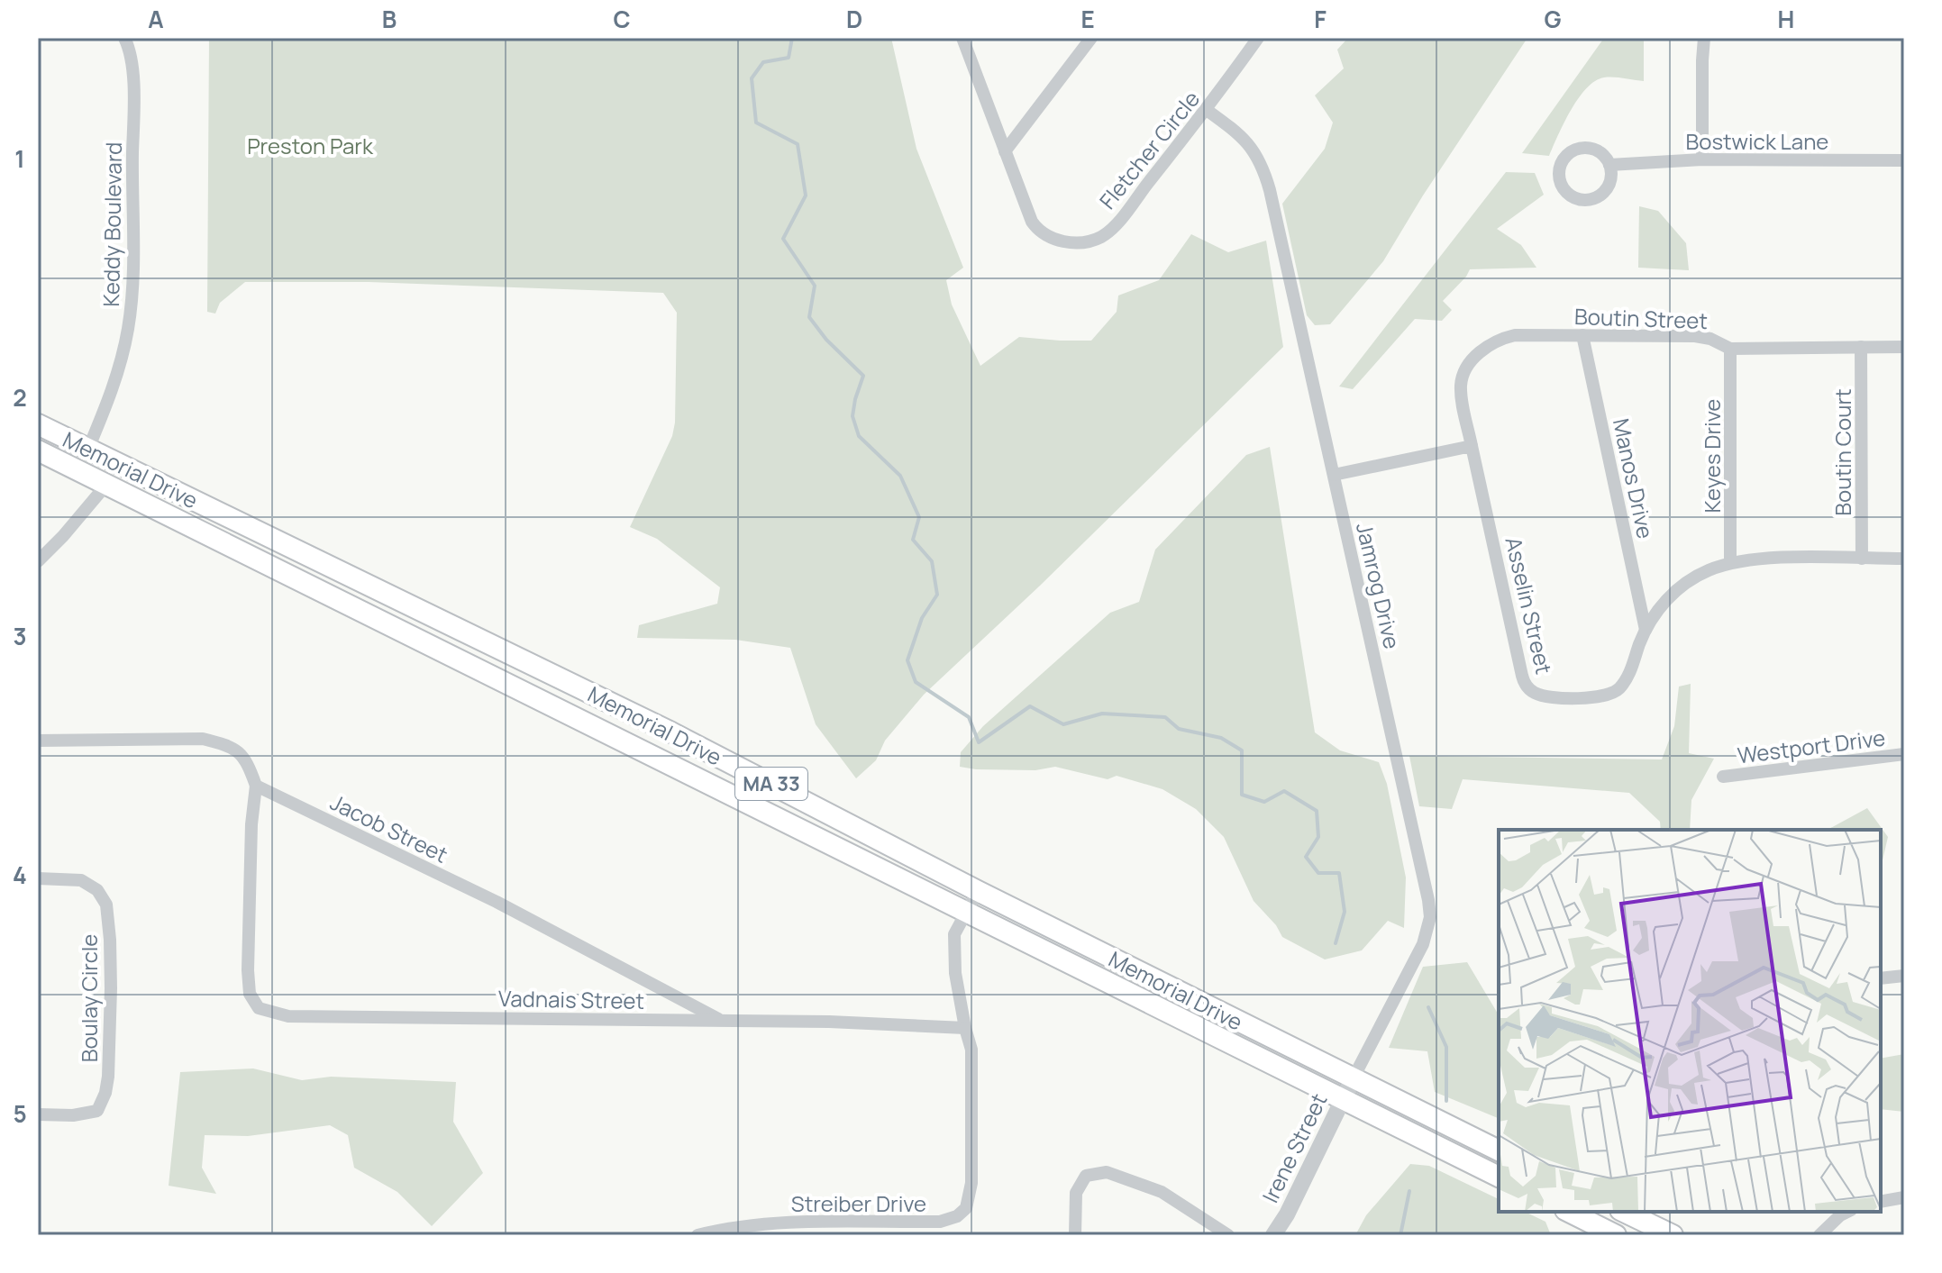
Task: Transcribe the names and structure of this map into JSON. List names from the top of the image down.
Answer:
{
  "streets": {
    "main road": ["Memorial Drive", "MA 33"],
    "street": [
      "Bostwick Lane",
      "Fletcher Circle",
      "Keddy Boulevard",
      "Boutin Street",
      "Boutin Court",
      "Keyes Drive",
      "Manos Drive",
      "Jamrog Drive",
      "Asselin Street",
      "Westport Drive",
      "Jacob Street",
      "Boulay Circle",
      "Vadnais Street",
      "Irene Street",
      "Streiber Drive"
    ]
  },
  "crossings": [
    ["Fletcher Circle", "Jamrog Drive"],
    ["Keddy Boulevard", "Memorial Drive"],
    ["Boutin Street", "Boutin Court"],
    ["Boutin Street", "Keyes Drive"],
    ["Boutin Street", "Manos Drive"],
    ["Boutin Street", "Asselin Street"],
    ["Boutin Court", "Asselin Street"],
    ["Keyes Drive", "Asselin Street"],
    ["Memorial Drive", "Jamrog Drive"],
    ["Memorial Drive", "Irene Street"],
    ["Manos Drive", "Asselin Street"],
    ["Jamrog Drive", "Irene Street"],
    ["Jacob Street", "Vadnais Street"],
    ["Vadnais Street", "Streiber Drive"]
  ],
  "parks": ["Preston Park"],
  "grid": {
    "columns": [
      "A",
      "B",
      "C",
      "D",
      "E",
      "F",
      "G",
      "H"
    ],
    "rows": [
      "1",
      "2",
      "3",
      "4",
      "5"
    ]
  }
}
